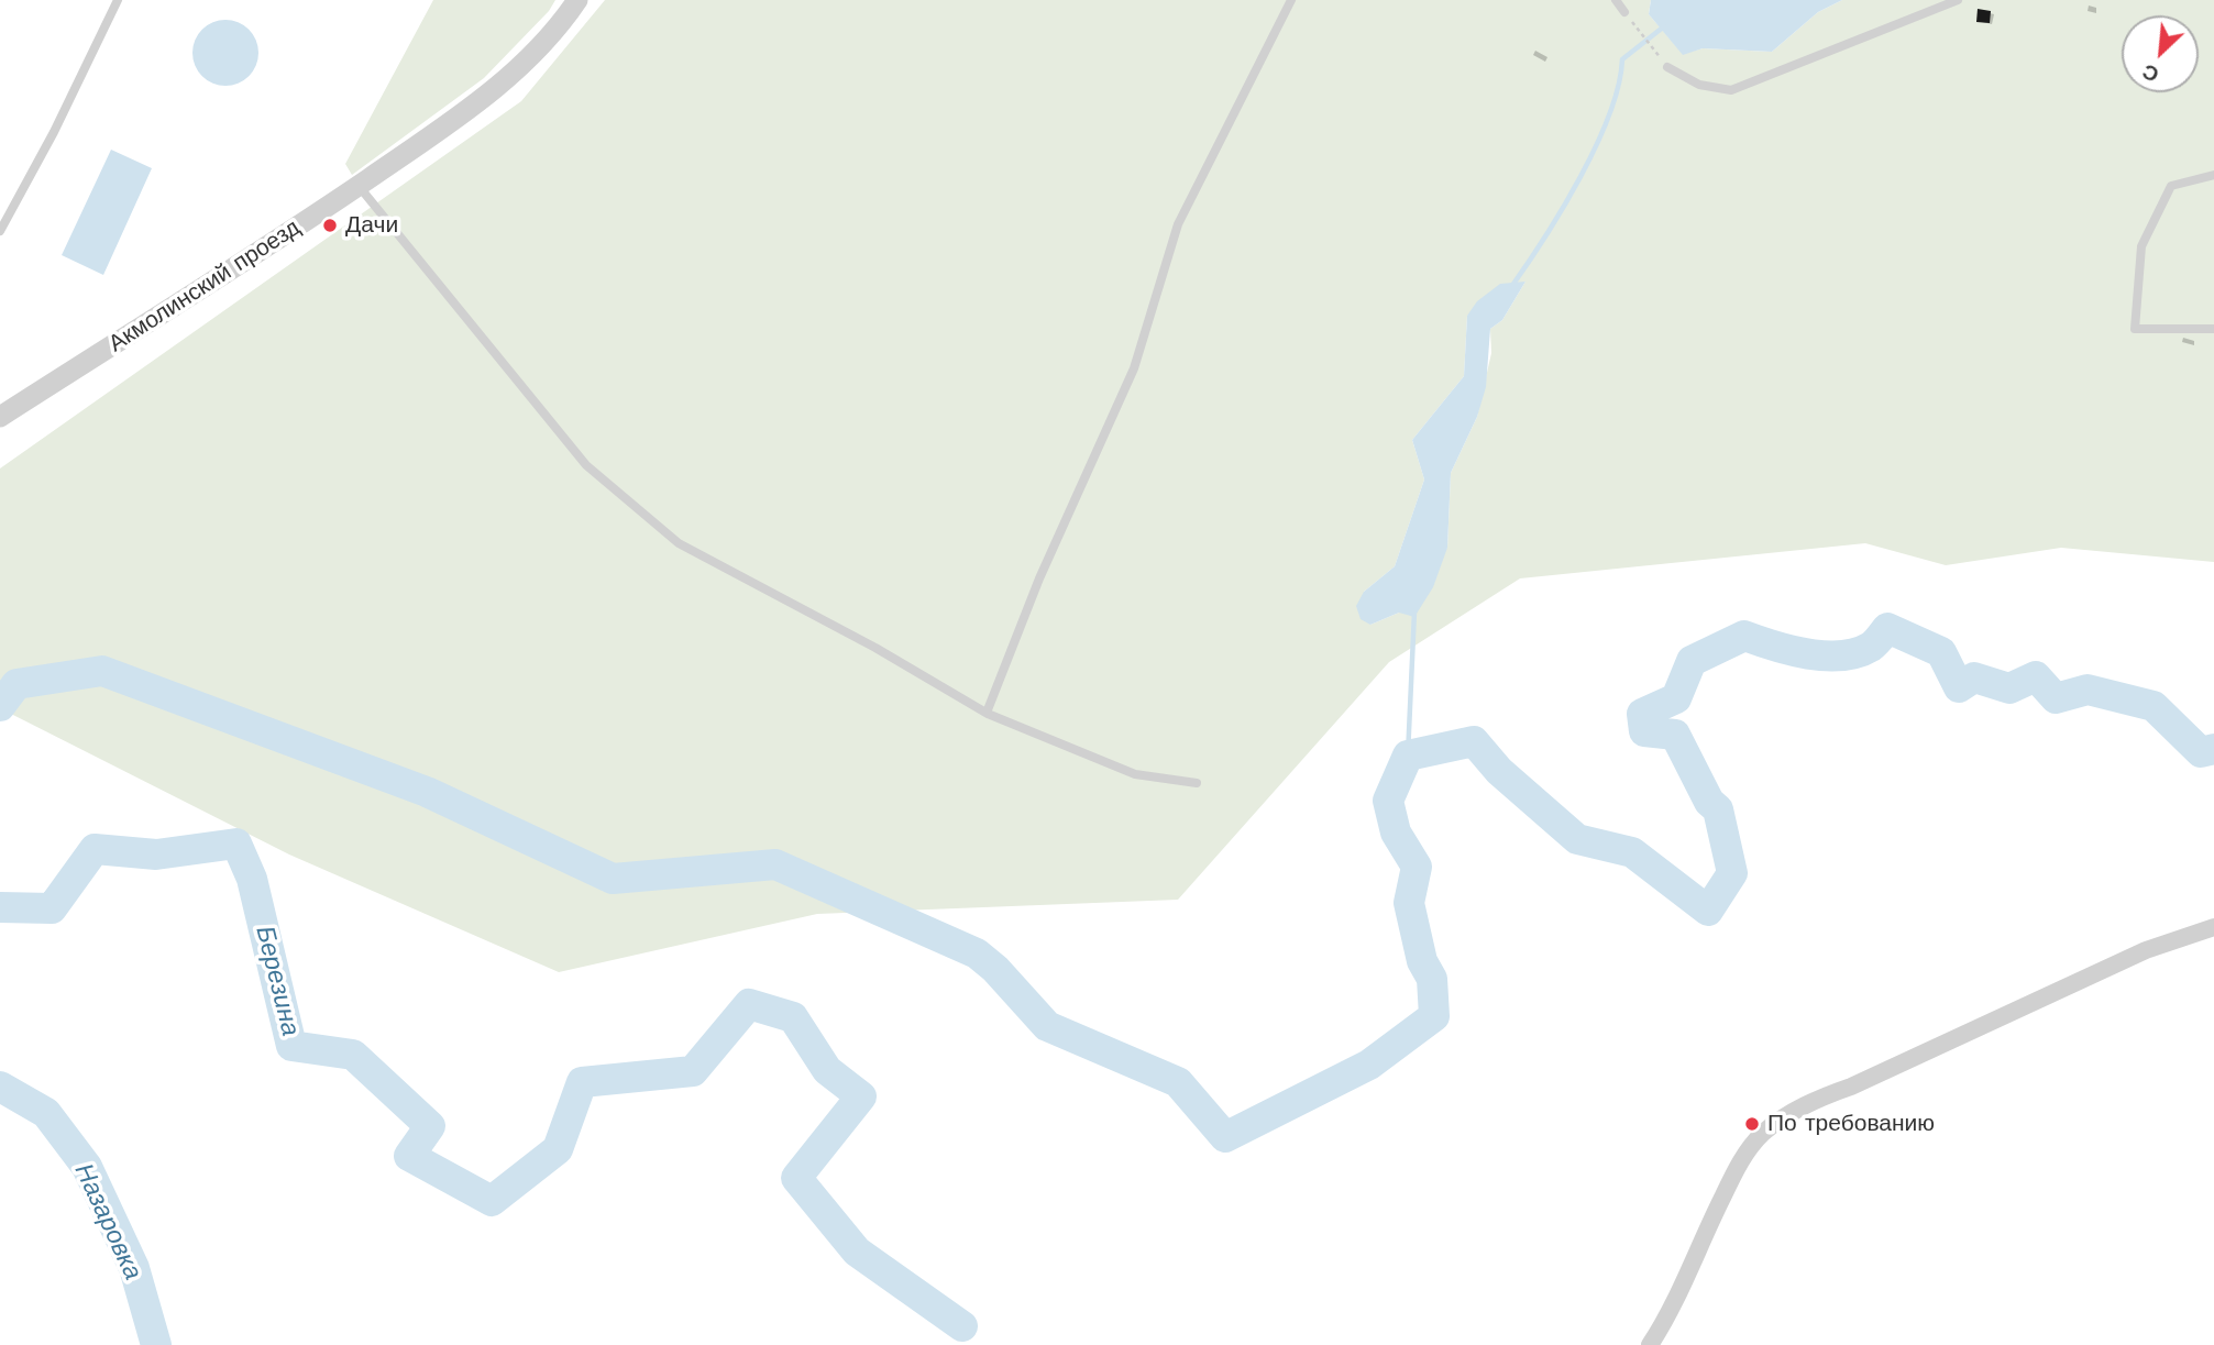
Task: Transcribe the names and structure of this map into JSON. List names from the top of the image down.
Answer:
{
  "streets": {
    "street": ["Акмолинский проезд"]
  },
  "water": ["Березина", "Назаровка"],
  "places": ["Дачи", "По требованию"],
  "north": "bottom left"
}
